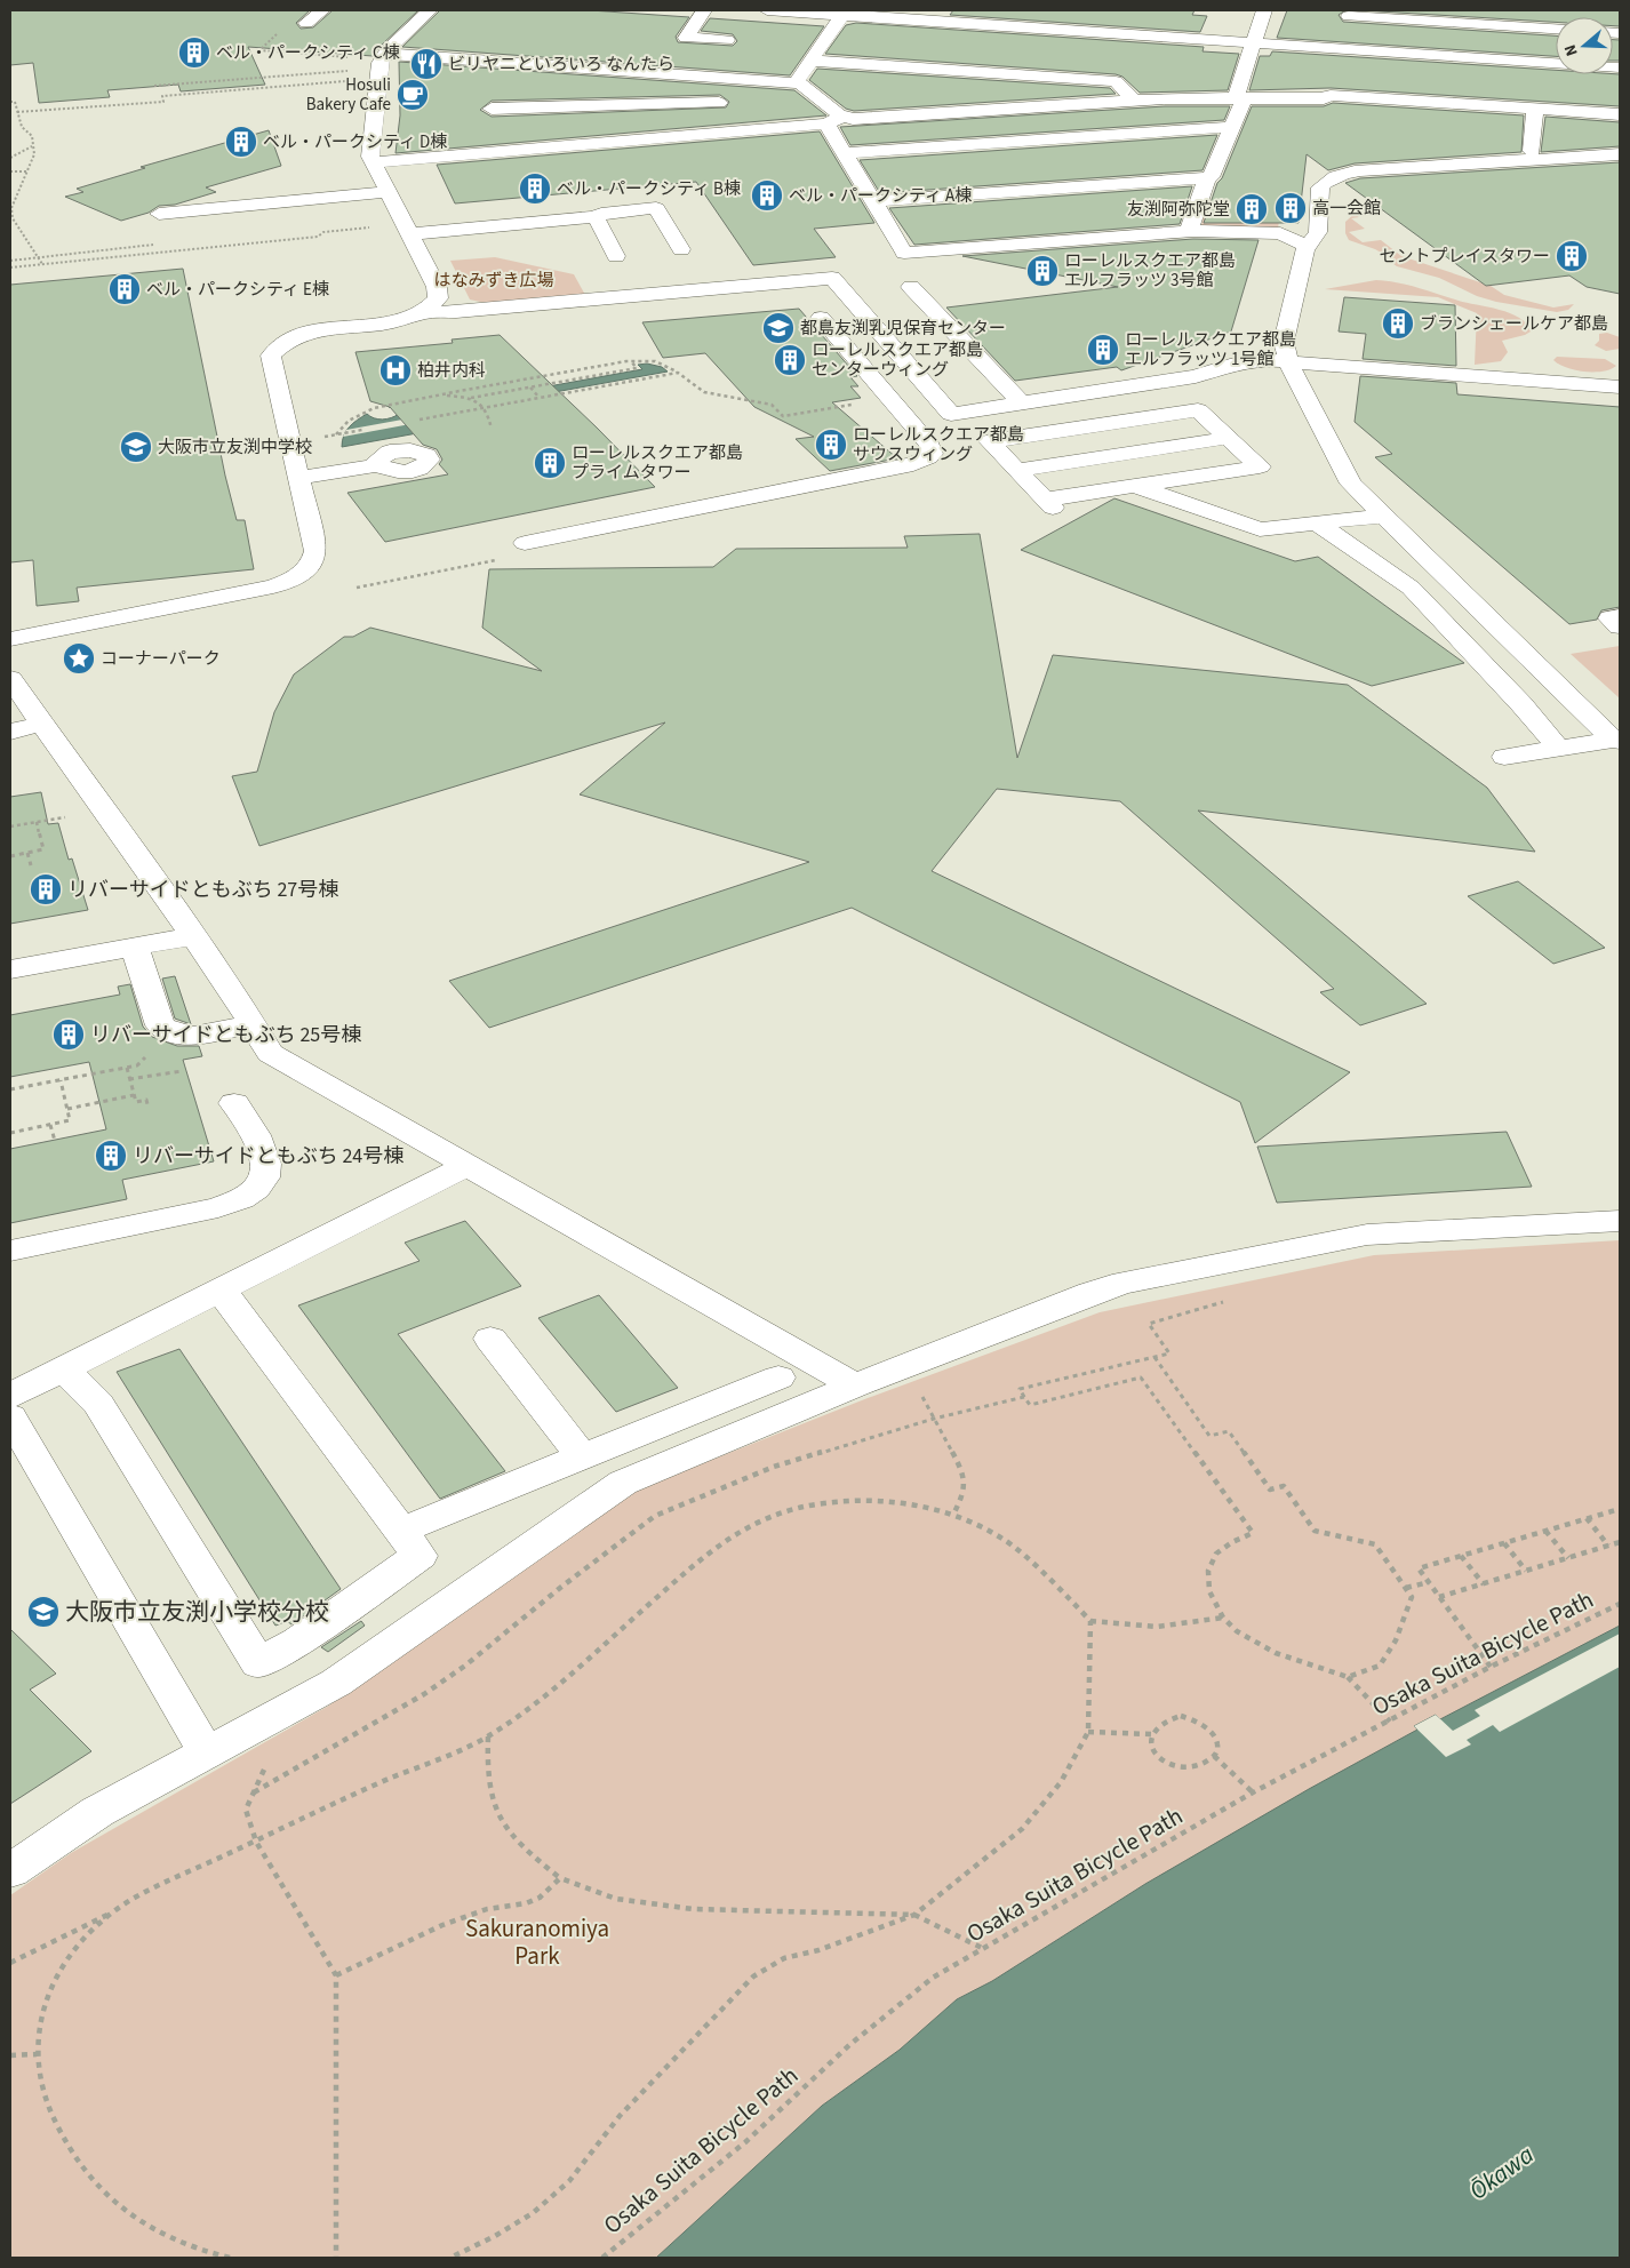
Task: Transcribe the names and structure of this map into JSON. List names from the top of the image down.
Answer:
{
  "streets": {
    "path": ["Osaka Suita Bicycle Path"]
  },
  "water": ["Ōkawa"],
  "parks": ["はなみずき広場", "Sakuranomiya Park"],
  "places": {
    "building": [
      "ベル・パークシティ C棟",
      "ベル・パークシティ D棟",
      "ベル・パークシティ B棟",
      "ベル・パークシティ A棟",
      "高一会館",
      "友渕阿弥陀堂",
      "セントプレイスタワー",
      "ローレルスクエア都島 エルフラッツ 3号館",
      "ベル・パークシティ E棟",
      "ブランシェールケア都島",
      "ローレルスクエア都島 エルフラッツ 1号館",
      "ローレルスクエア都島 センターウィング",
      "ローレルスクエア都島 サウスウィング",
      "ローレルスクエア都島 プライムタワー",
      "リバーサイドともぶち 27号棟",
      "リバーサイドともぶち 25号棟",
      "リバーサイドともぶち 24号棟"
    ],
    "restaurant": ["ビリヤニといろいろ なんたら"],
    "cafe": ["Hosuli Bakery Cafe"],
    "school or university": ["都島友渕乳児保育センター", "大阪市立友渕中学校", "大阪市立友渕小学校分校"],
    "hospital": ["柏井内科"],
    "place": ["コーナーパーク"]
  },
  "north": "left"
}
